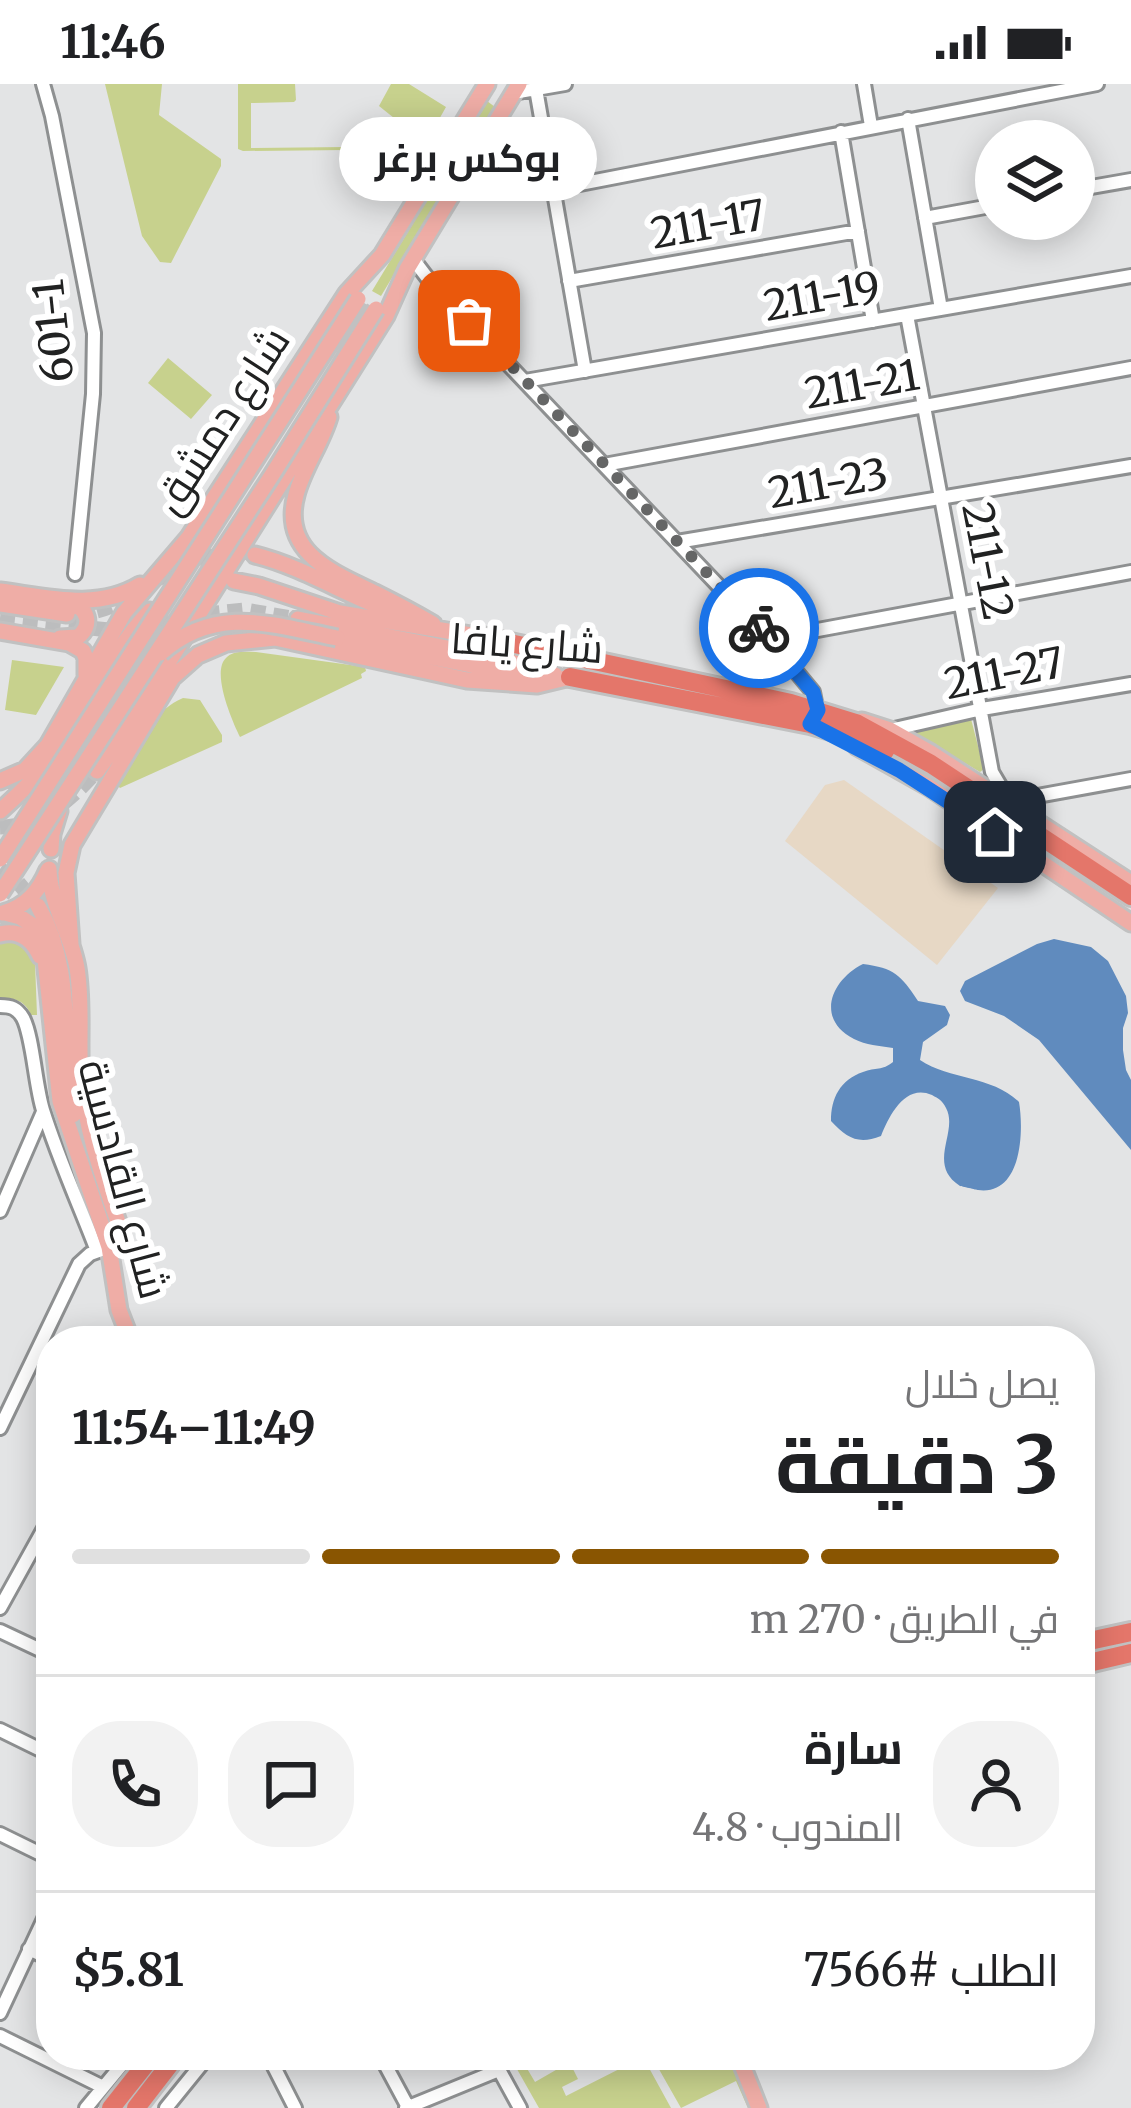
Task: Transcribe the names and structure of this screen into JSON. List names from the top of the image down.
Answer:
{
  "streets": {
    "highway": ["شارع يافا"],
    "main road": ["شارع دمشق", "شارع القادسية"],
    "street": [
      "211-17",
      "211-19",
      "601-1",
      "211-21",
      "211-23",
      "211-12",
      "211-27"
    ]
  },
  "crossings": [
    ["211-19", "211-12"],
    ["211-21", "211-12"],
    ["211-23", "211-12"],
    ["211-12", "211-27"],
    ["شارع يافا", "شارع القادسية"]
  ],
  "places": ["بوكس برغر"],
  "page": {
    "status": "11:46",
    "bubble": "بوكس برغر",
    "heading": ["3 دقيقة", "يصل خلال", "11:49–11:54"],
    "panel": [
      "سارة",
      "المندوب · 4.8",
      "الطلب #7566",
      "$5.81"
    ],
    "bar": "في الطريق · 270 m"
  }
}
